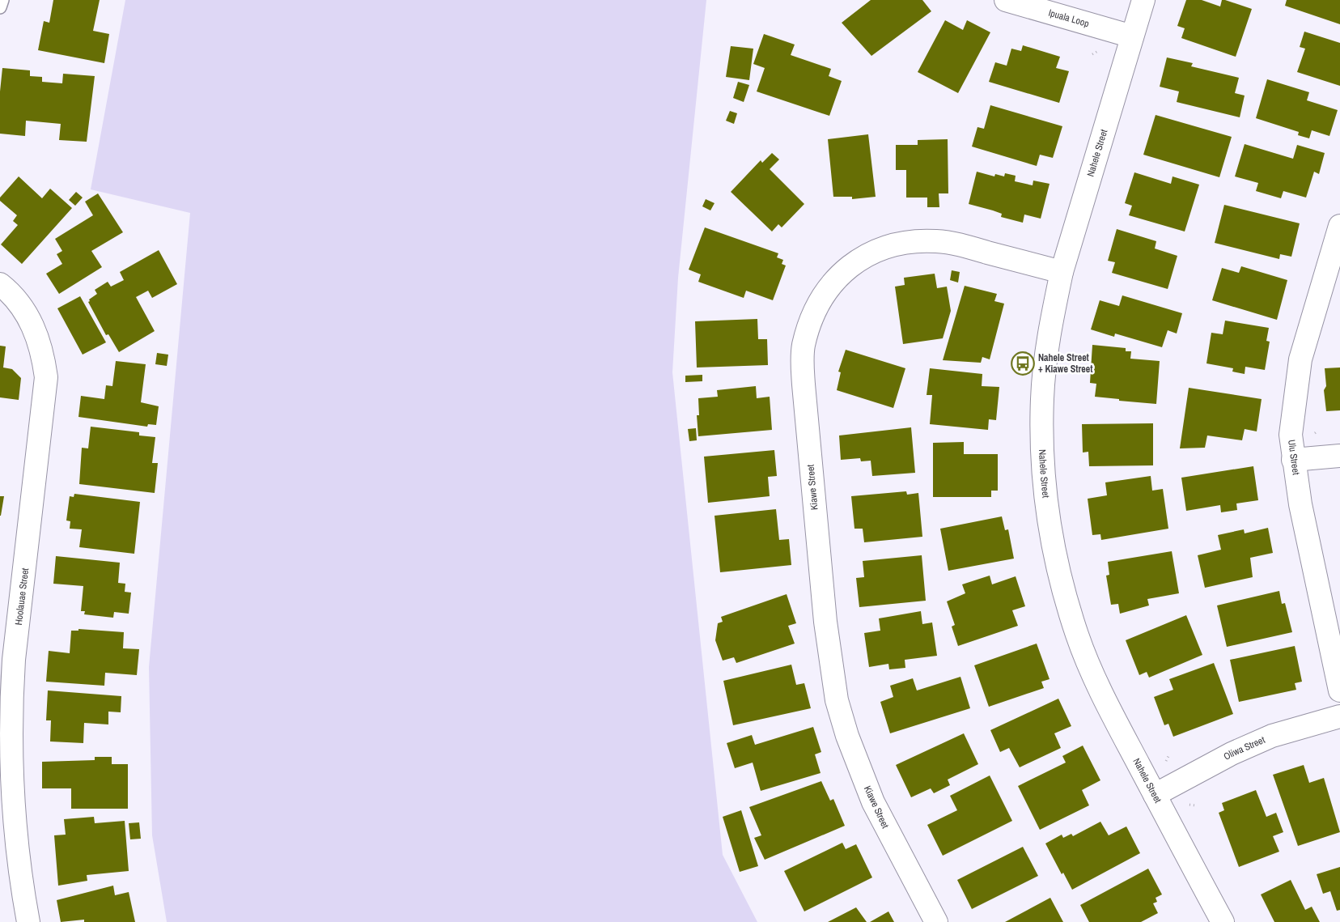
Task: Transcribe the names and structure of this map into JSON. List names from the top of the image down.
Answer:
{
  "streets": {
    "street": [
      "Ipuala Loop",
      "Nahele Street",
      "Ulu Street",
      "Kiawe Street",
      "Hoolauae Street",
      "Oliwa Street"
    ]
  },
  "crossings": [
    ["Ipuala Loop", "Nahele Street"],
    ["Nahele Street", "Kiawe Street"],
    ["Nahele Street", "Oliwa Street"]
  ],
  "places": {
    "bus stop": ["Nahele Street + Kiawe Street"]
  }
}
